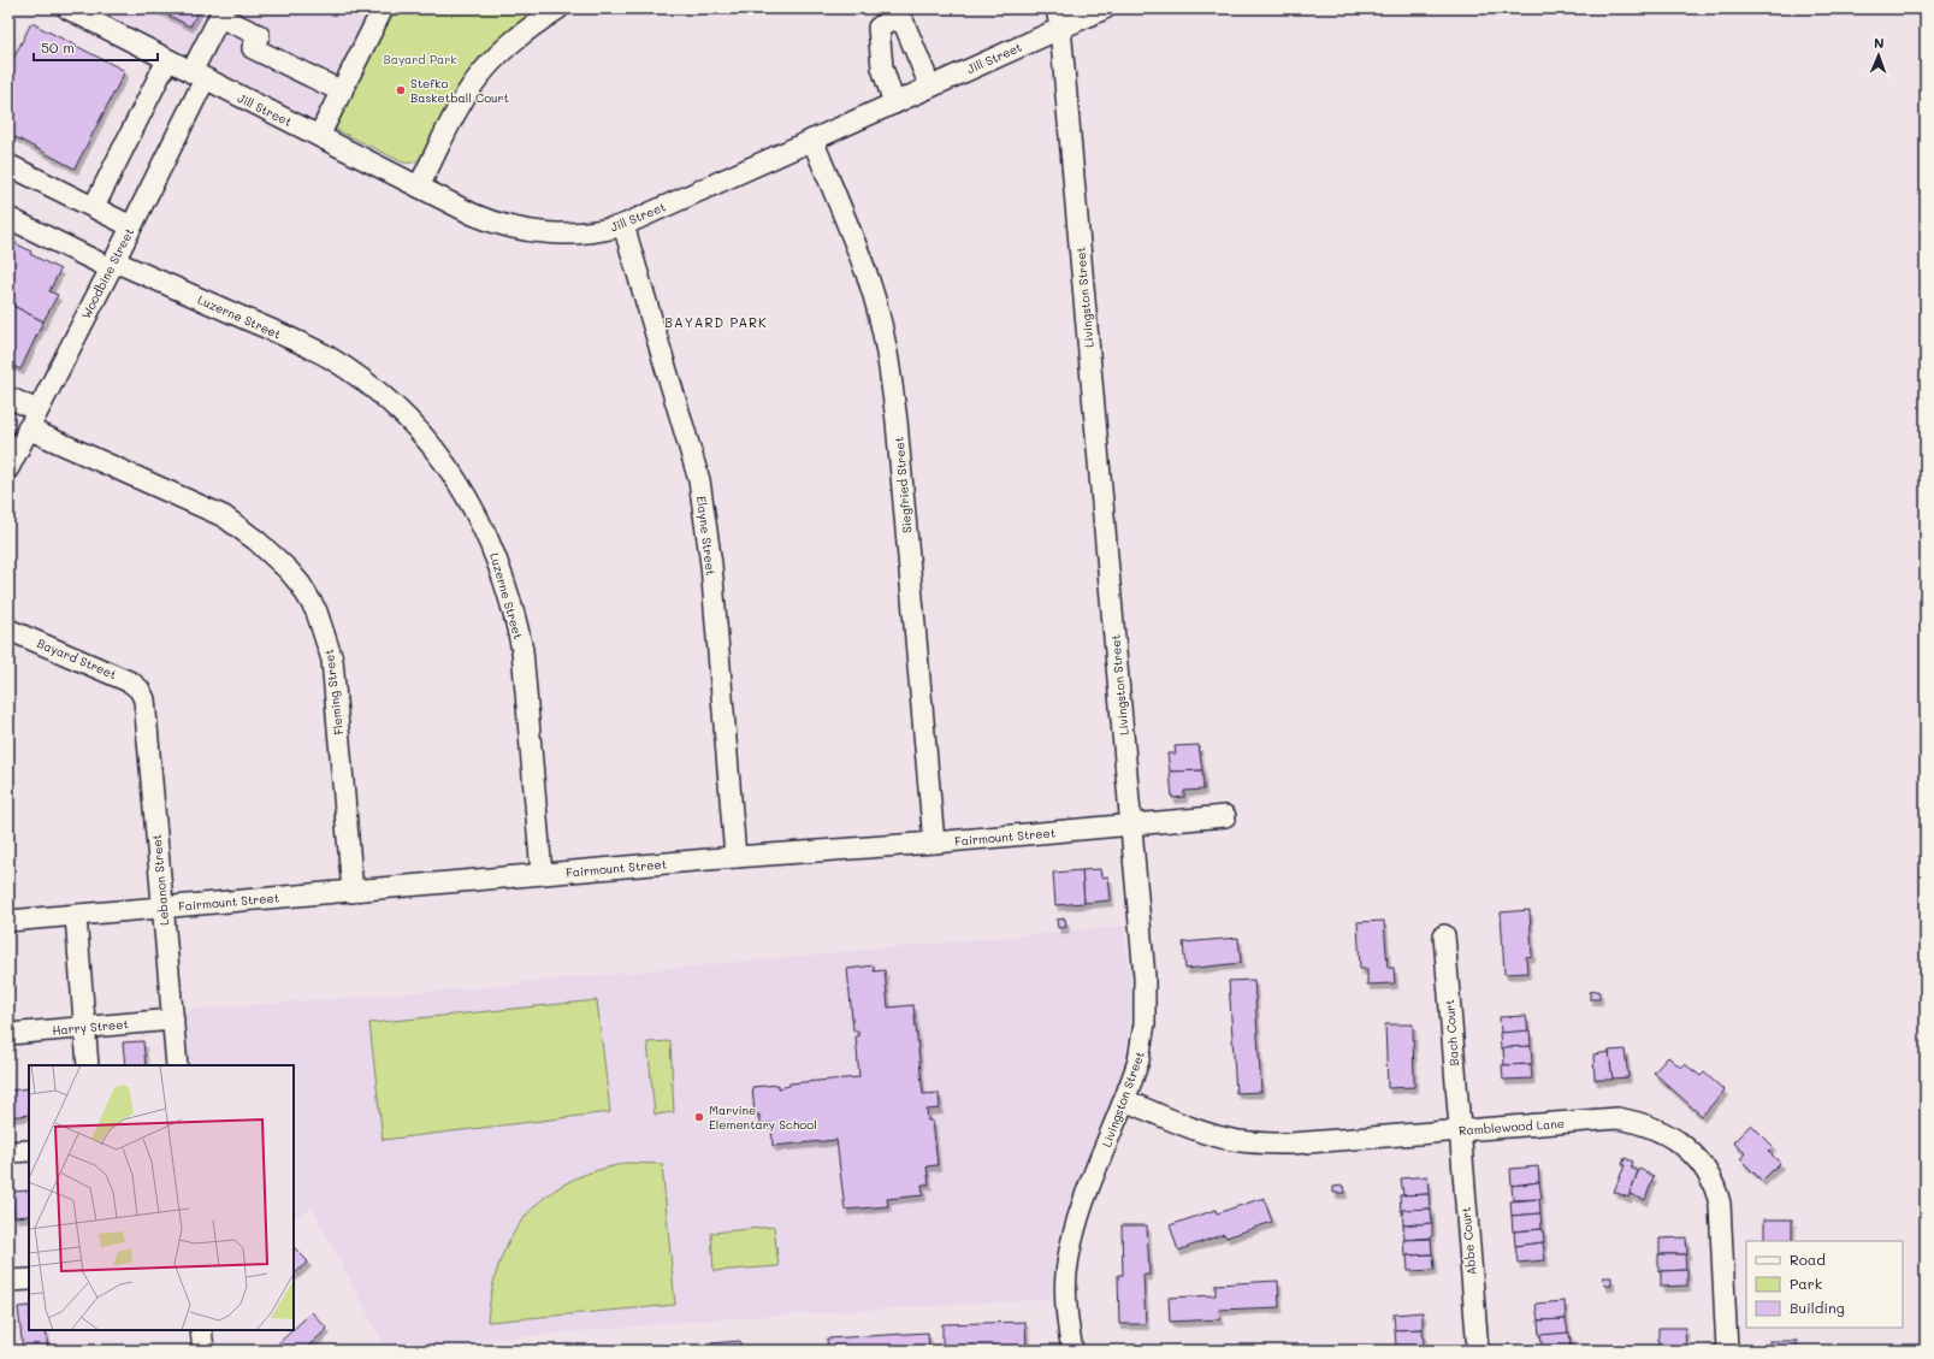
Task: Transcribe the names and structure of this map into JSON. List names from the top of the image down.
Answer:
{
  "streets": {
    "street": [
      "Jill Street",
      "Woodbine Street",
      "Livingston Street",
      "Luzerne Street",
      "Siegfried Street",
      "Elayne Street",
      "Bayard Street",
      "Fleming Street",
      "Fairmount Street",
      "Lebanon Street",
      "Harry Street",
      "Bach Court",
      "Ramblewood Lane",
      "Abbe Court"
    ]
  },
  "crossings": [
    ["Jill Street", "Woodbine Street"],
    ["Jill Street", "Livingston Street"],
    ["Jill Street", "Siegfried Street"],
    ["Jill Street", "Elayne Street"],
    ["Woodbine Street", "Luzerne Street"],
    ["Woodbine Street", "Fleming Street"],
    ["Livingston Street", "Fairmount Street"],
    ["Livingston Street", "Ramblewood Lane"],
    ["Luzerne Street", "Fairmount Street"],
    ["Siegfried Street", "Fairmount Street"],
    ["Elayne Street", "Fairmount Street"],
    ["Bayard Street", "Lebanon Street"],
    ["Fleming Street", "Fairmount Street"],
    ["Fairmount Street", "Lebanon Street"],
    ["Lebanon Street", "Harry Street"],
    ["Bach Court", "Ramblewood Lane"],
    ["Bach Court", "Abbe Court"],
    ["Ramblewood Lane", "Abbe Court"]
  ],
  "districts": ["BAYARD PARK"],
  "parks": ["Bayard Park"],
  "places": ["Stefko Basketball Court", "Marvine Elementary School"],
  "legend": ["Road", "Park", "Building"],
  "scale_bar": "50 m",
  "north": "top"
}
